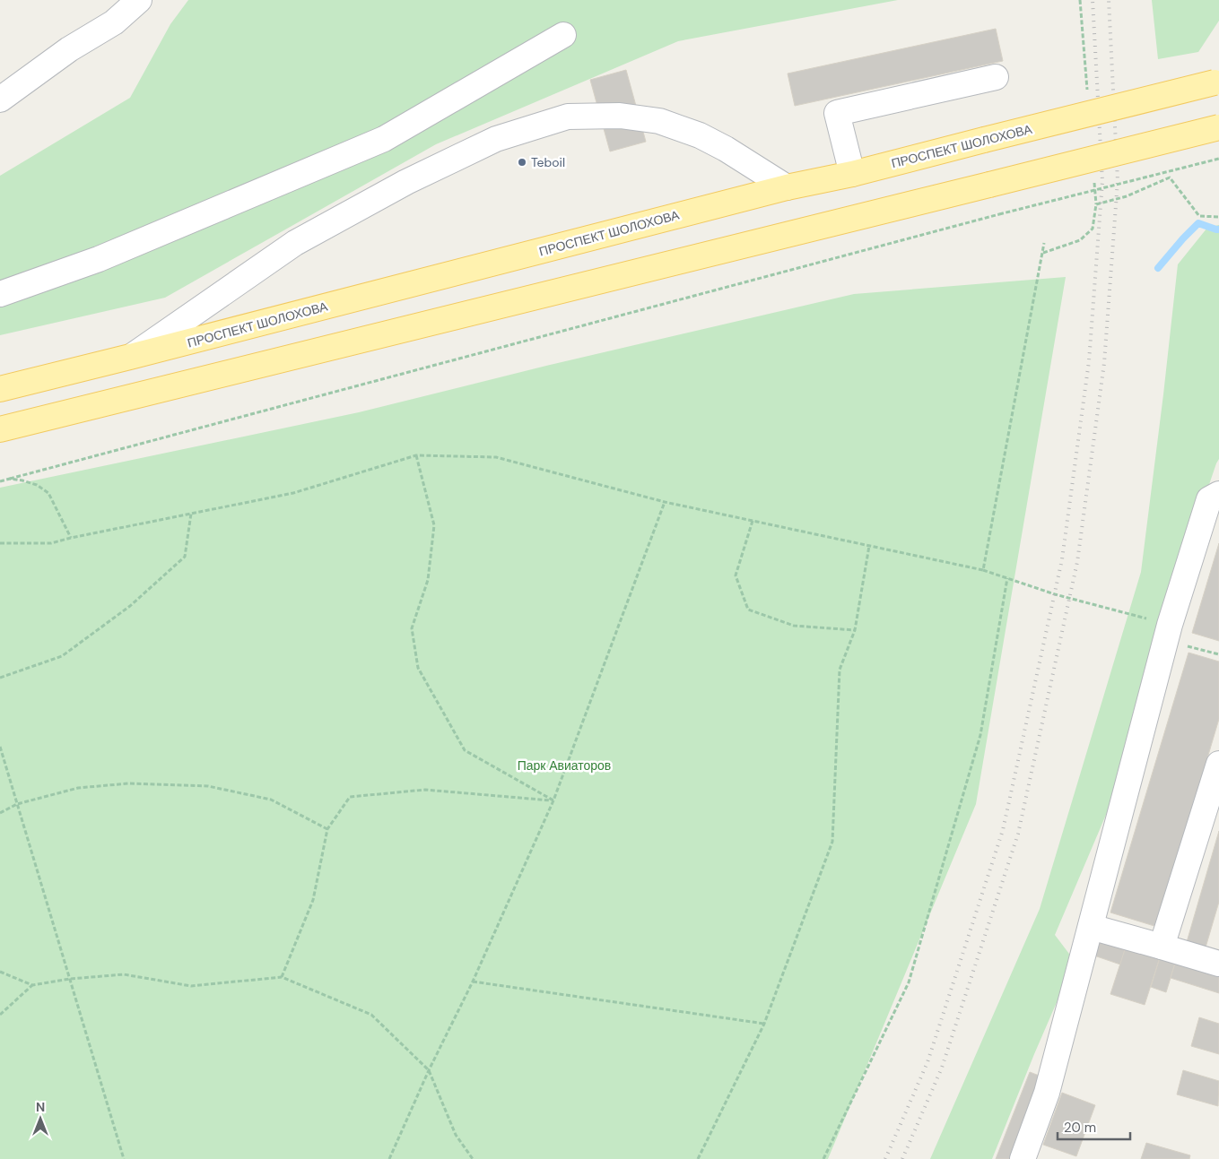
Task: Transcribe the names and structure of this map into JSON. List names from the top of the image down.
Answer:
{
  "streets": {
    "main road": ["ПРОСПЕКТ ШОЛОХОВА"]
  },
  "parks": ["Парк Авиаторов"],
  "places": ["Teboil"],
  "scale_bar": "20 m",
  "north": "top"
}
